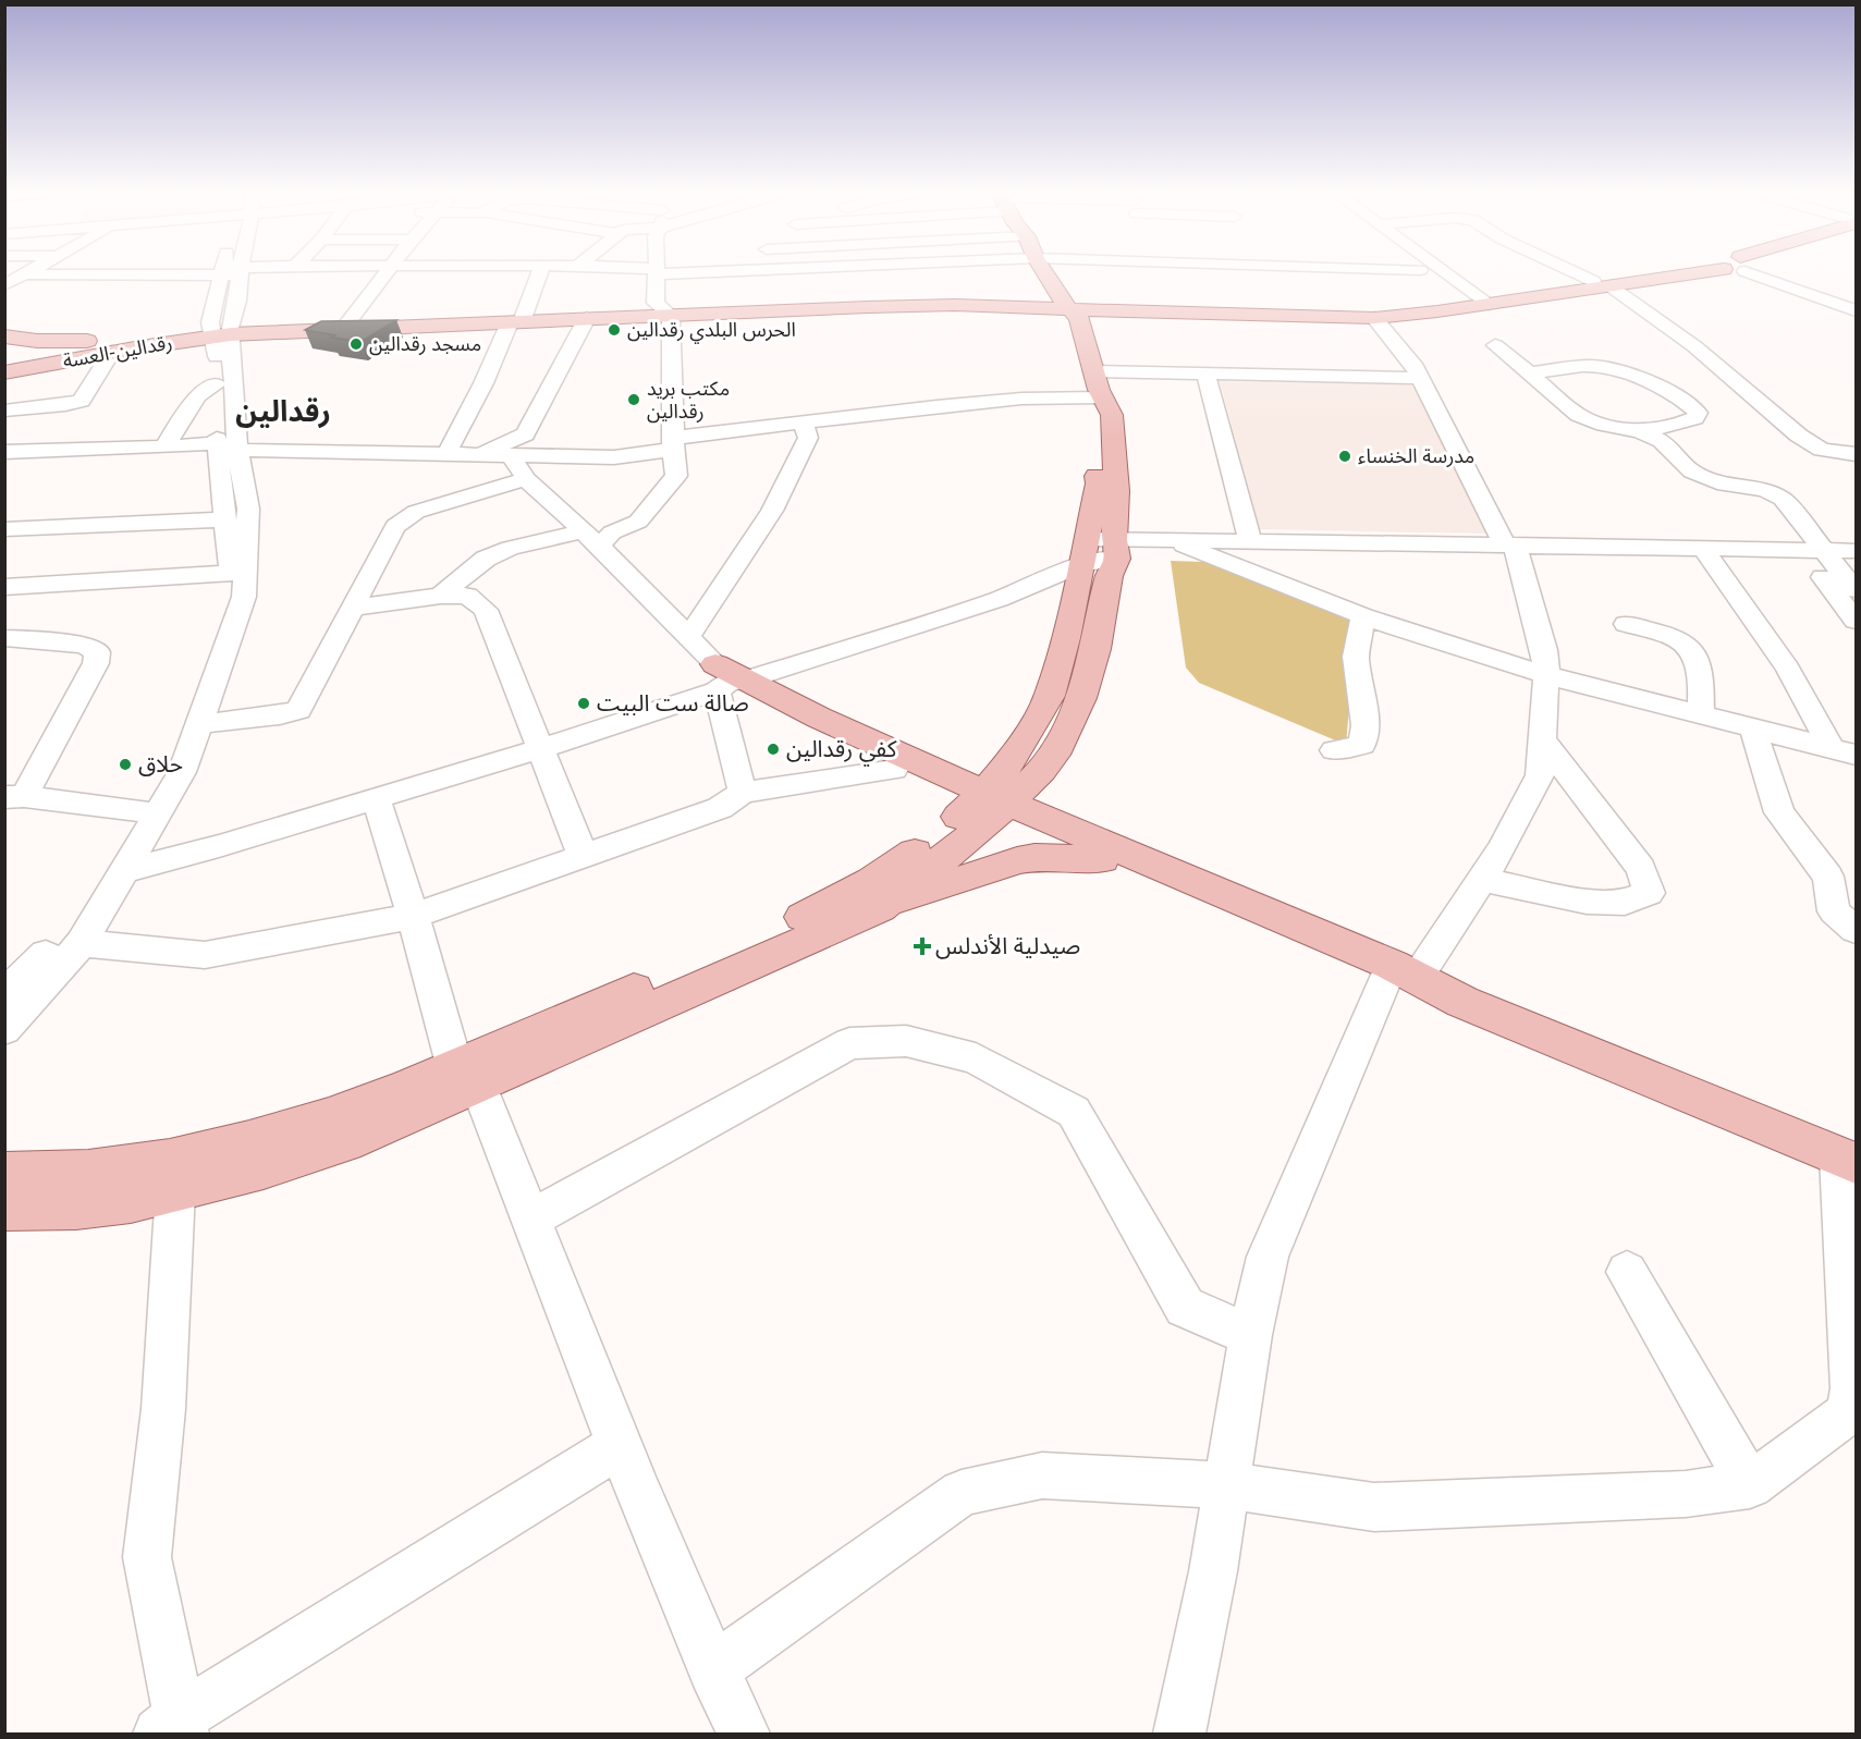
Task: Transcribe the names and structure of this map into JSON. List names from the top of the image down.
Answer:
{
  "streets": {
    "main road": ["رقدالين-العسة"]
  },
  "districts": ["رقدالين"],
  "places": {
    "other": [
      "الحرس البلدي رقدالين",
      "مسجد رقدالين",
      "مكتب بريد رقدالين",
      "مدرسة الخنساء",
      "صالة ست البيت",
      "كفي رقدالين",
      "حلاق"
    ],
    "health": ["صيدلية الأندلس"]
  }
}
